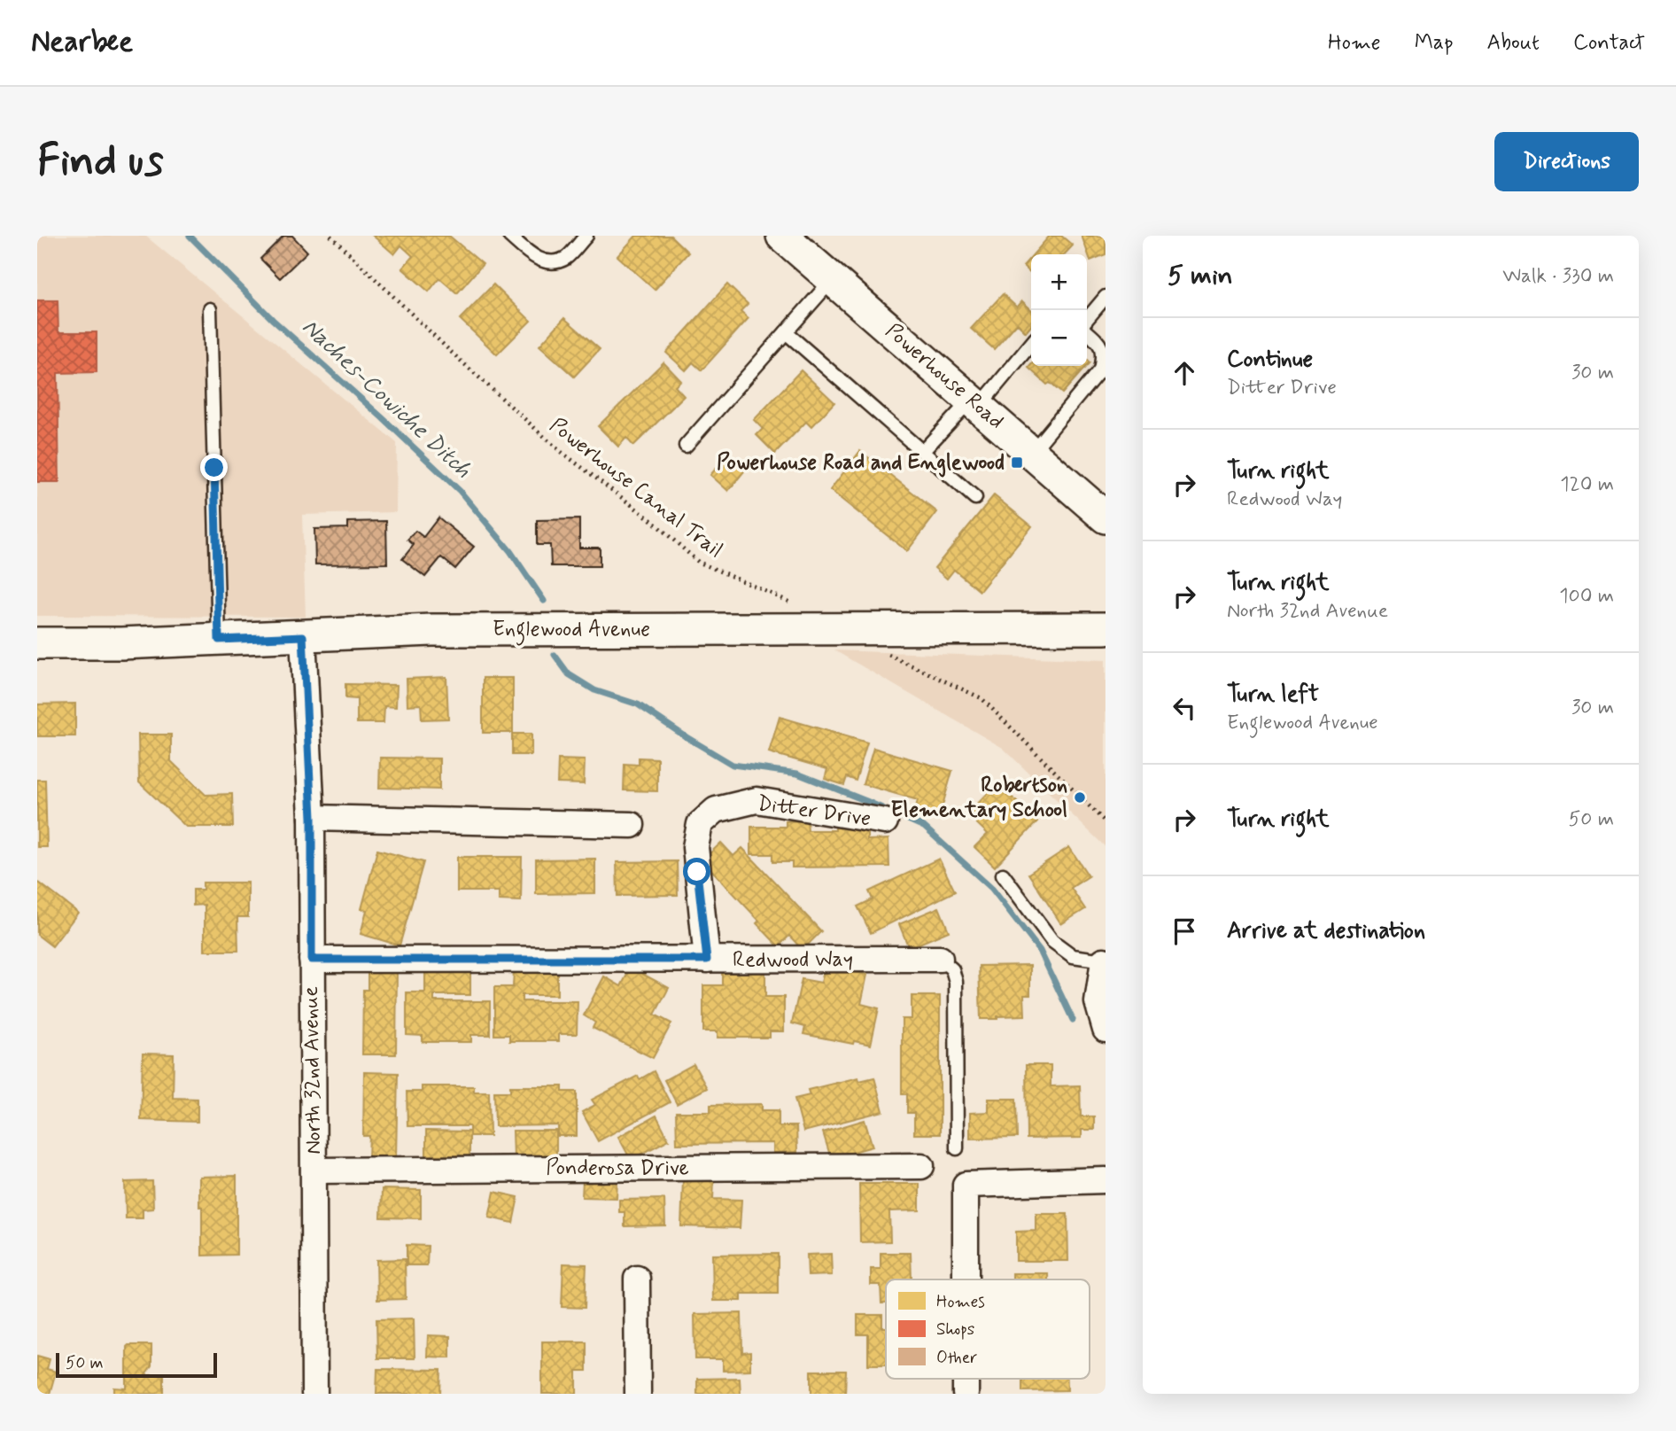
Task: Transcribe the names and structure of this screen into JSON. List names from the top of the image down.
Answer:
{
  "streets": {
    "street": [
      "Powerhouse Road",
      "Englewood Avenue",
      "Ditter Drive",
      "Redwood Way",
      "North 32nd Avenue",
      "Ponderosa Drive"
    ],
    "path": ["Powerhouse Canal Trail"]
  },
  "crossings": [
    ["Englewood Avenue", "North 32nd Avenue"],
    ["Ditter Drive", "Redwood Way"],
    ["Redwood Way", "North 32nd Avenue"],
    ["North 32nd Avenue", "Ponderosa Drive"]
  ],
  "water": ["Naches-Cowiche Ditch"],
  "places": {
    "transit": ["Powerhouse Road and Englewood"],
    "other": ["Robertson Elementary School"]
  },
  "legend": ["Homes", "Shops", "Other"],
  "scale_bar": "50 m",
  "page": {
    "header": "Nearbee",
    "nav": [
      "Home",
      "Map",
      "About",
      "Contact"
    ],
    "buttons": "Directions",
    "title": "Find us",
    "heading": ["5 min", "Walk · 330 m"],
    "map_buttons": ["+", "−"],
    "list": [
      ["Continue", "Ditter Drive", "30 m"],
      ["Turn right", "Redwood Way", "120 m"],
      ["Turn right", "North 32nd Avenue", "100 m"],
      ["Turn left", "Englewood Avenue", "30 m"],
      ["Turn right", "50 m"],
      "Arrive at destination"
    ],
    "scale": "50 m"
  }
}
